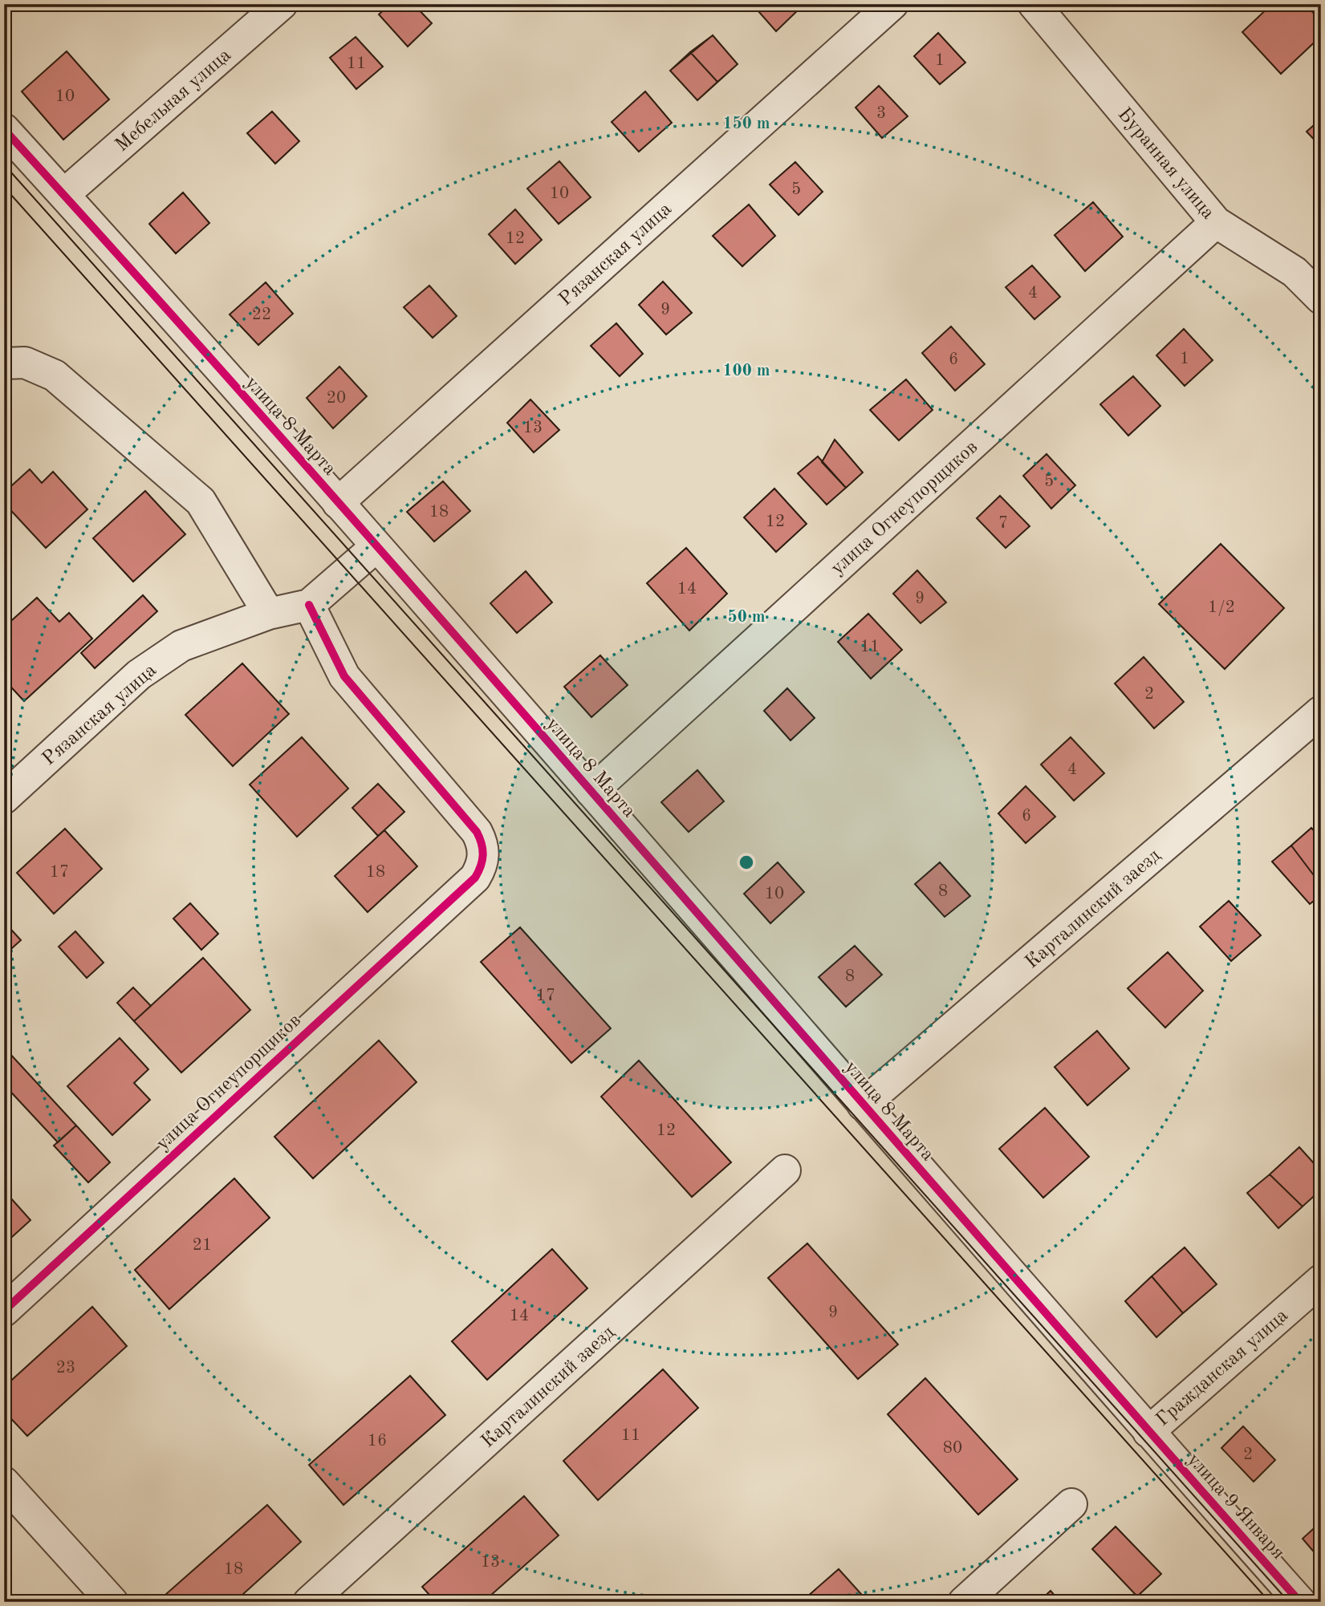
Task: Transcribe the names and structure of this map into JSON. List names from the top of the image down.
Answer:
{
  "streets": {
    "street": [
      "Мебельная улица",
      "Буранная улица",
      "Рязанская улица",
      "улица 8 Марта",
      "улица Огнеупорщиков",
      "Карталинский заезд",
      "Гражданская улица",
      "улица 9 Января"
    ]
  },
  "crossings": [
    ["Мебельная улица", "улица 8 Марта"],
    ["Буранная улица", "улица Огнеупорщиков"],
    ["Рязанская улица", "улица 8 Марта"],
    ["Рязанская улица", "улица Огнеупорщиков"],
    ["улица 8 Марта", "улица Огнеупорщиков"],
    ["улица 8 Марта", "Карталинский заезд"],
    ["улица 8 Марта", "Гражданская улица"],
    ["улица 8 Марта", "улица 9 Января"],
    ["Гражданская улица", "улица 9 Января"]
  ],
  "house_numbers": [
    "1",
    "11",
    "10",
    "3",
    "5",
    "10",
    "12",
    "4",
    "9",
    "22",
    "1",
    "6",
    "20",
    "13",
    "5",
    "18",
    "12",
    "7",
    "14",
    "9",
    "1/2",
    "11",
    "2",
    "4",
    "6",
    "17",
    "18",
    "8",
    "10",
    "8",
    "17",
    "12",
    "21",
    "9",
    "14",
    "23",
    "11",
    "16",
    "80",
    "2",
    "13",
    "18"
  ],
  "rings": ["150 m", "100 m", "50 m"]
}
